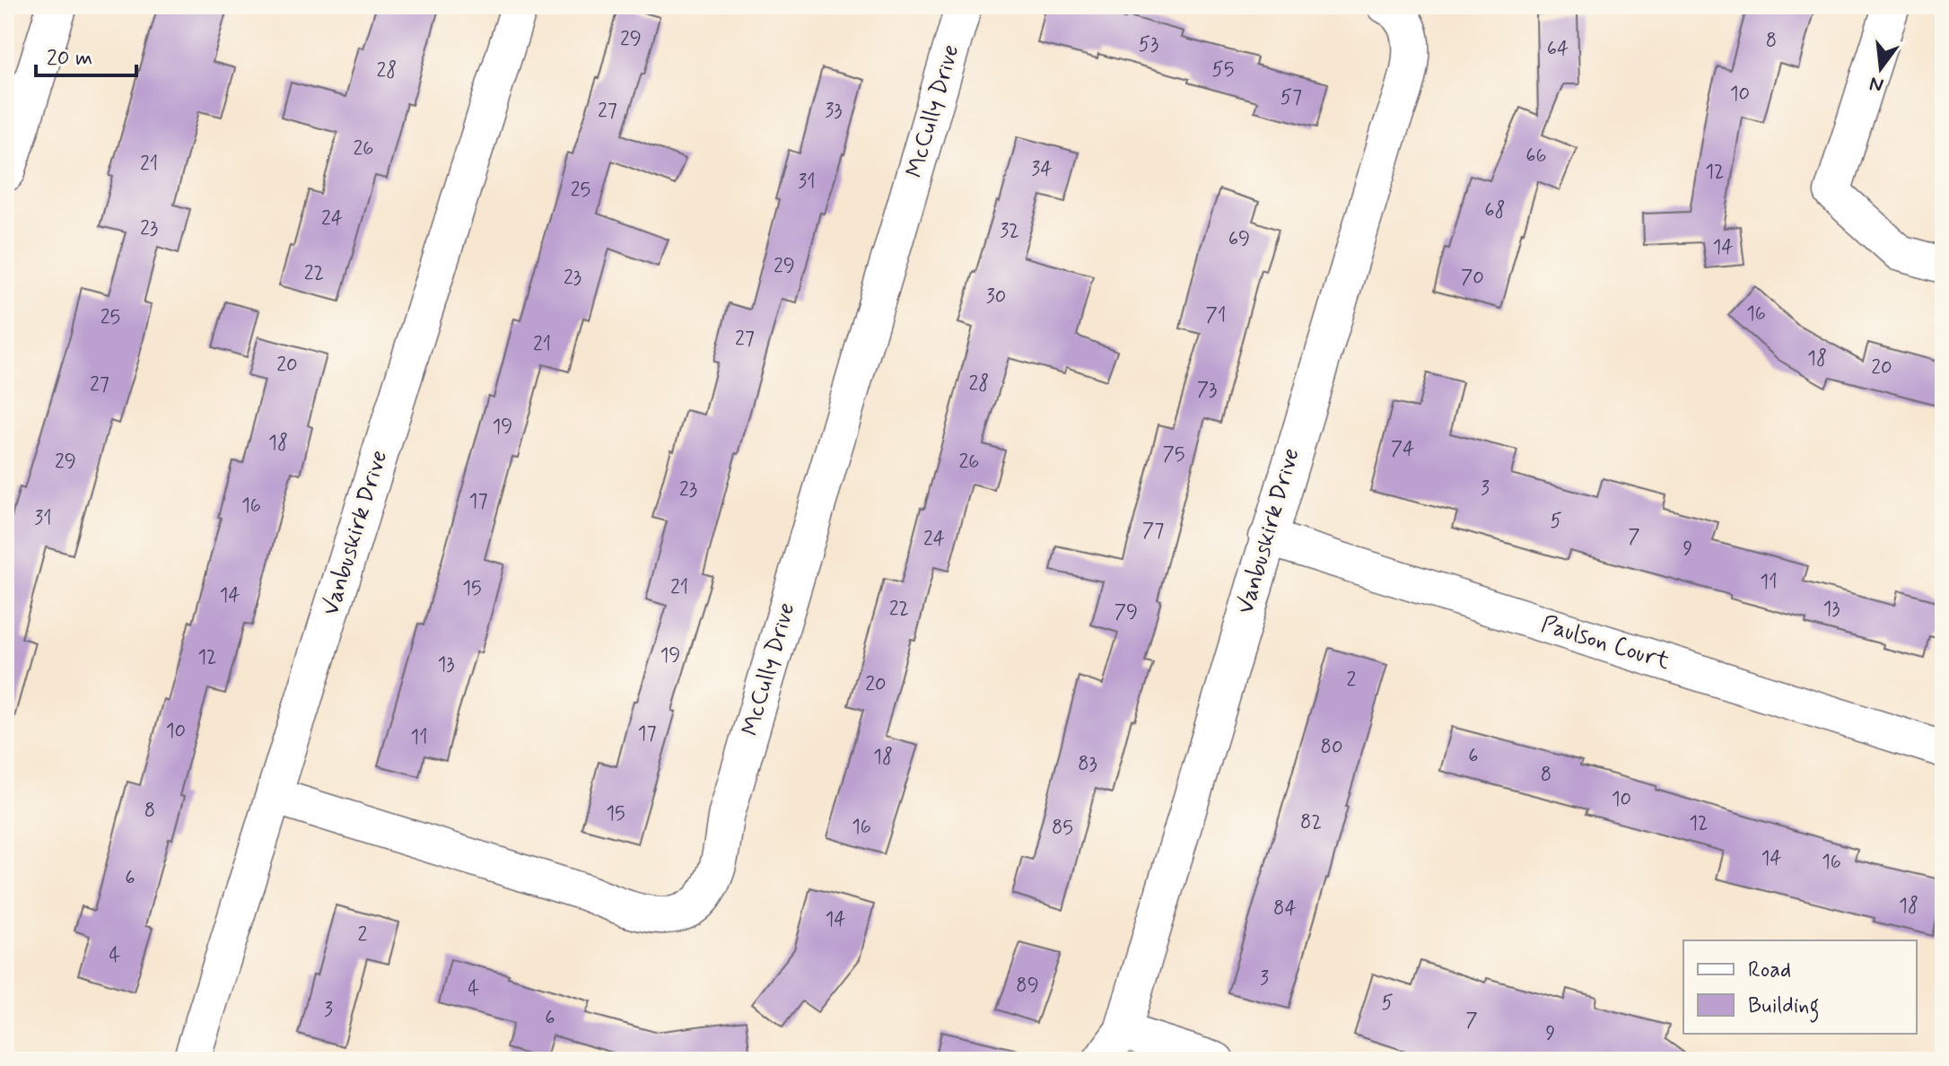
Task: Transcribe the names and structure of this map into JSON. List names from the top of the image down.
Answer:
{
  "streets": {
    "street": ["McCully Drive", "Vanbuskirk Drive", "Paulson Court"]
  },
  "crossings": [
    ["McCully Drive", "Vanbuskirk Drive"],
    ["Vanbuskirk Drive", "Paulson Court"]
  ],
  "house_numbers": [
    "29",
    "8",
    "53",
    "64",
    "55",
    "28",
    "10",
    "57",
    "27",
    "33",
    "26",
    "66",
    "21",
    "34",
    "12",
    "31",
    "25",
    "68",
    "24",
    "23",
    "32",
    "69",
    "14",
    "29",
    "22",
    "23",
    "70",
    "30",
    "16",
    "71",
    "25",
    "27",
    "21",
    "18",
    "20",
    "20",
    "28",
    "27",
    "73",
    "19",
    "18",
    "74",
    "75",
    "29",
    "26",
    "3",
    "23",
    "17",
    "16",
    "31",
    "5",
    "77",
    "7",
    "24",
    "9",
    "11",
    "21",
    "15",
    "14",
    "22",
    "13",
    "79",
    "19",
    "12",
    "13",
    "2",
    "20",
    "10",
    "17",
    "11",
    "80",
    "6",
    "18",
    "83",
    "8",
    "10",
    "8",
    "15",
    "82",
    "12",
    "16",
    "85",
    "14",
    "16",
    "6",
    "18",
    "84",
    "14",
    "2",
    "4",
    "3",
    "89",
    "4",
    "5",
    "3",
    "6",
    "7",
    "9"
  ],
  "legend": ["Road", "Building"],
  "scale_bar": "20 m",
  "north": "bottom"
}
